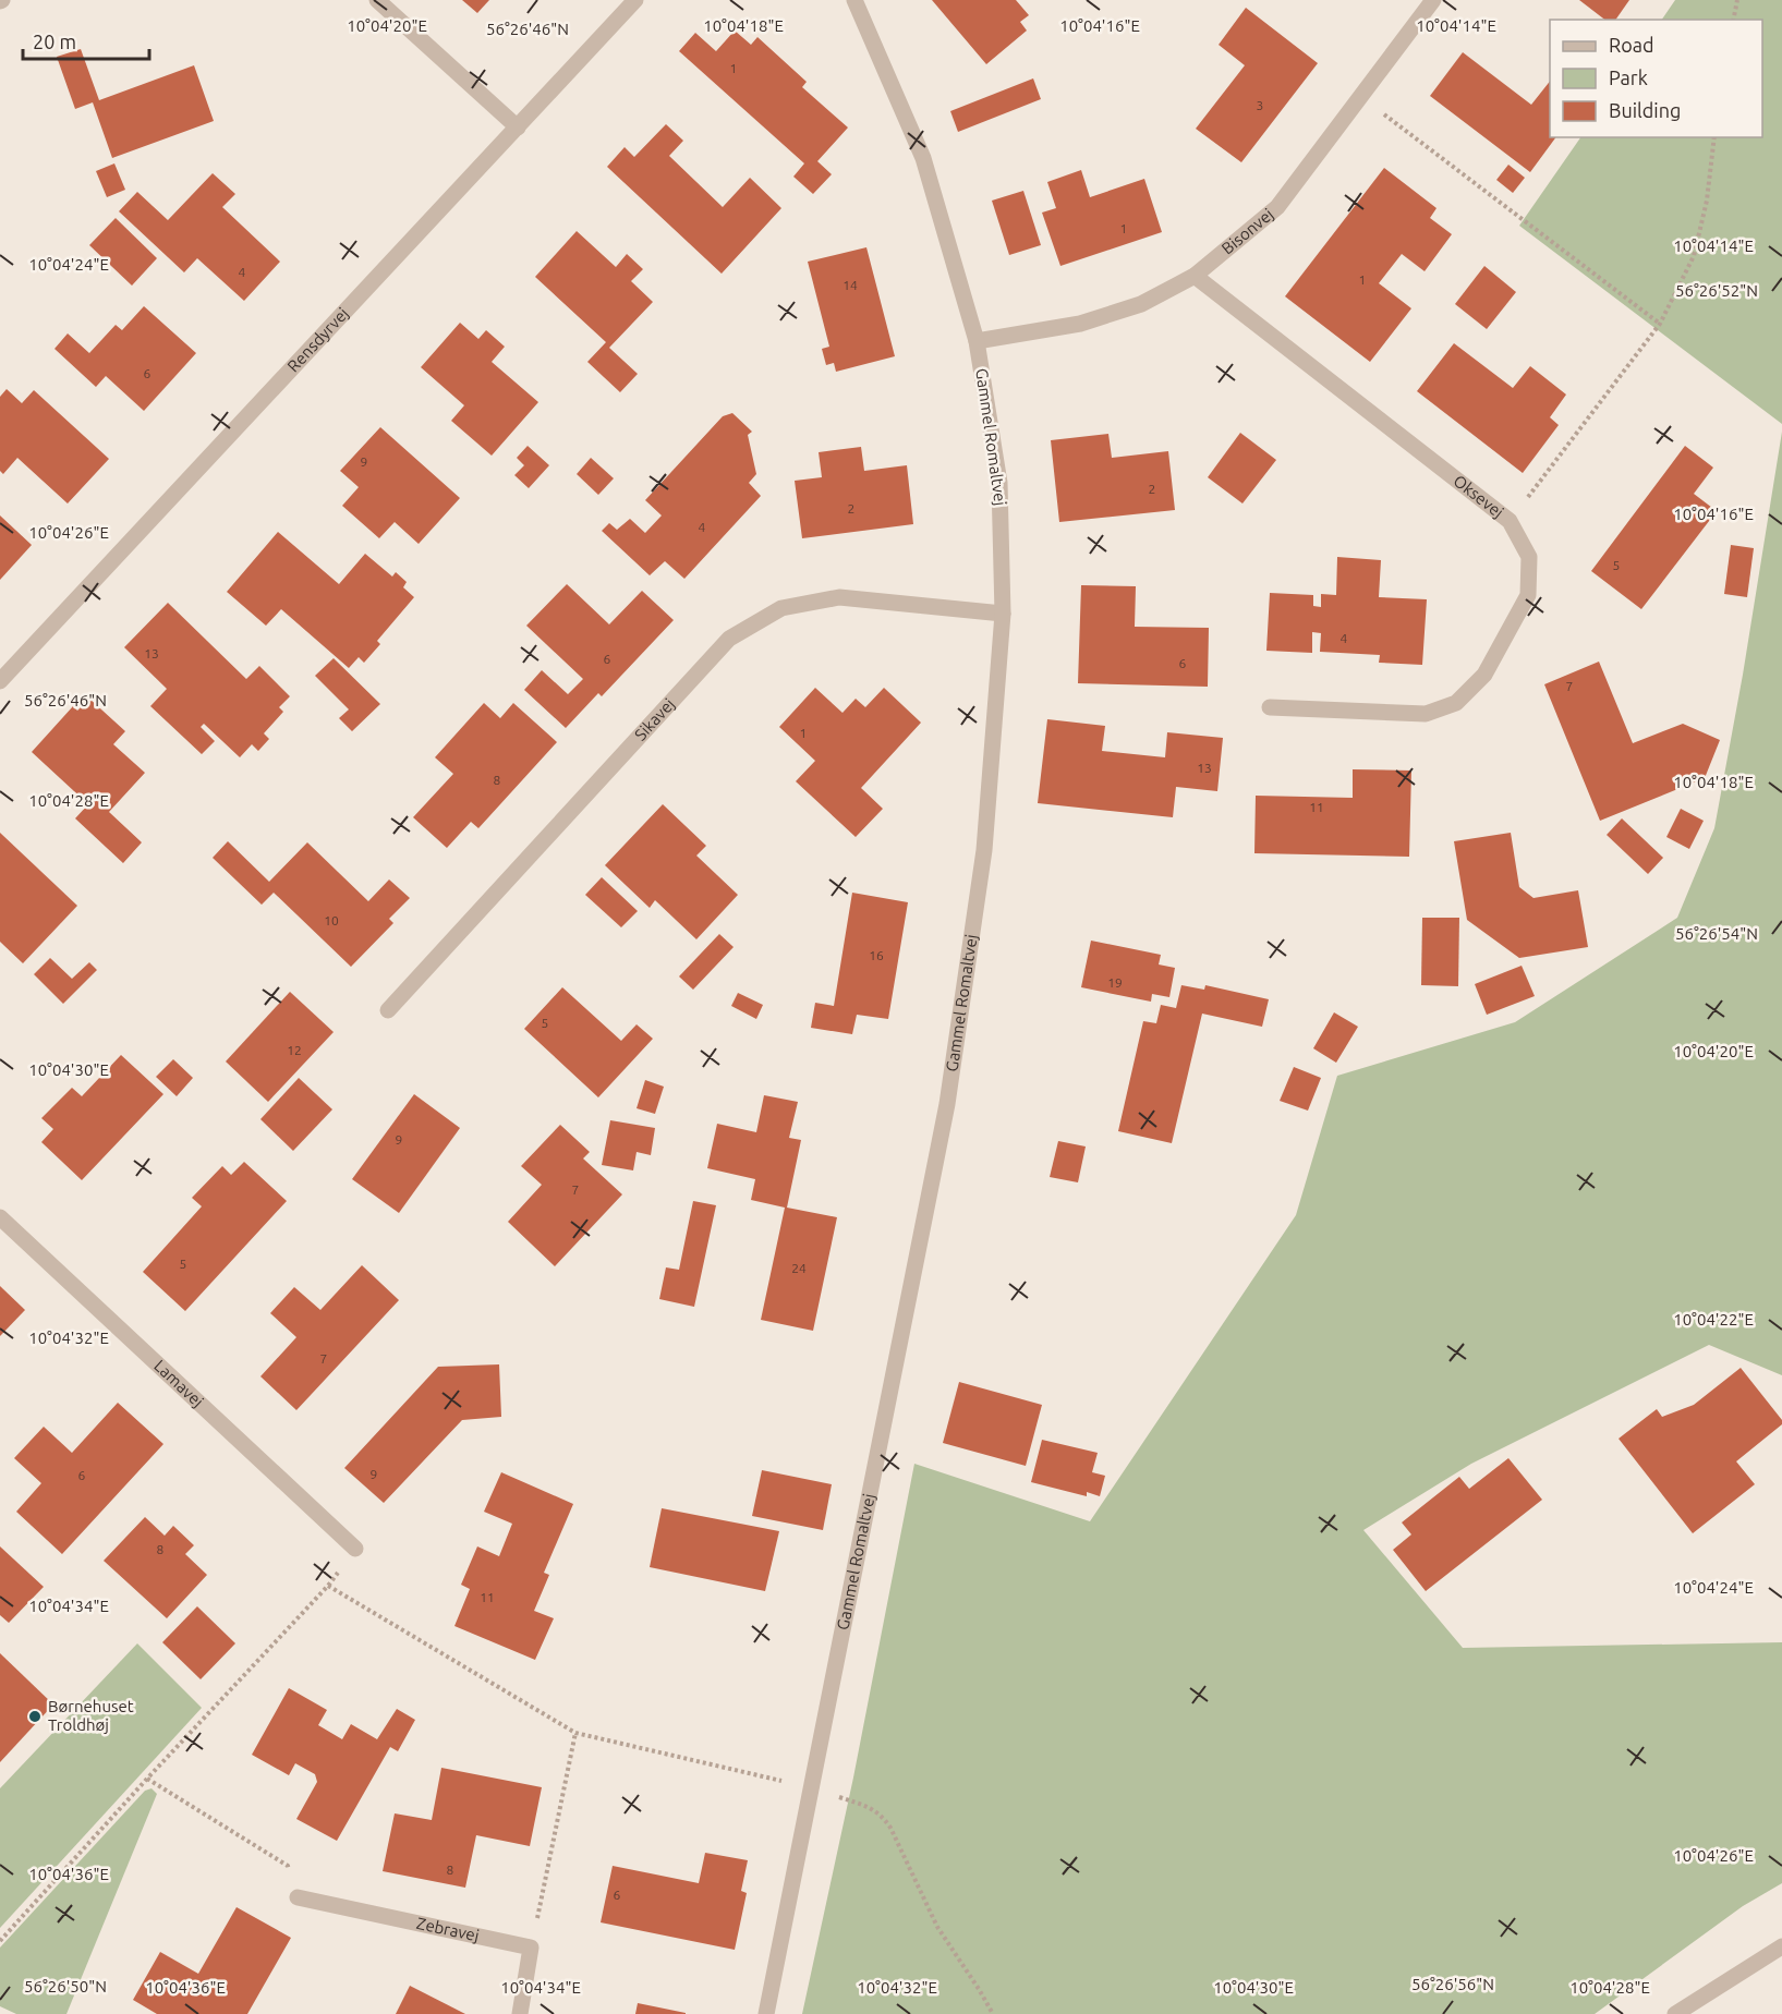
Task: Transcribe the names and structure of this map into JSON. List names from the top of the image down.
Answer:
{
  "streets": {
    "street": [
      "Bisonvej",
      "Rensdyrvej",
      "Gammel Romaltvej",
      "Oksevej",
      "Sikavej",
      "Lamavej",
      "Zebravej"
    ]
  },
  "crossings": [
    ["Bisonvej", "Gammel Romaltvej"],
    ["Bisonvej", "Oksevej"],
    ["Gammel Romaltvej", "Sikavej"]
  ],
  "places": ["Børnehuset Troldhøj"],
  "house_numbers": [
    "1",
    "3",
    "1",
    "4",
    "1",
    "14",
    "6",
    "9",
    "2",
    "2",
    "4",
    "5",
    "4",
    "13",
    "6",
    "6",
    "7",
    "1",
    "13",
    "8",
    "11",
    "10",
    "16",
    "19",
    "5",
    "12",
    "9",
    "7",
    "5",
    "24",
    "7",
    "9",
    "6",
    "8",
    "11",
    "8",
    "6"
  ],
  "legend": ["Road", "Park", "Building"],
  "scale_bar": "20 m",
  "coordinates": [
    "10°04'20\"E",
    "10°04'18\"E",
    "10°04'16\"E",
    "10°04'14\"E",
    "56°26'46\"N",
    "10°04'24\"E",
    "56°26'52\"N",
    "10°04'26\"E",
    "10°04'28\"E",
    "56°26'54\"N",
    "10°04'30\"E",
    "10°04'22\"E",
    "10°04'32\"E",
    "10°04'34\"E",
    "10°04'36\"E",
    "56°26'56\"N",
    "56°26'50\"N"
  ]
}
